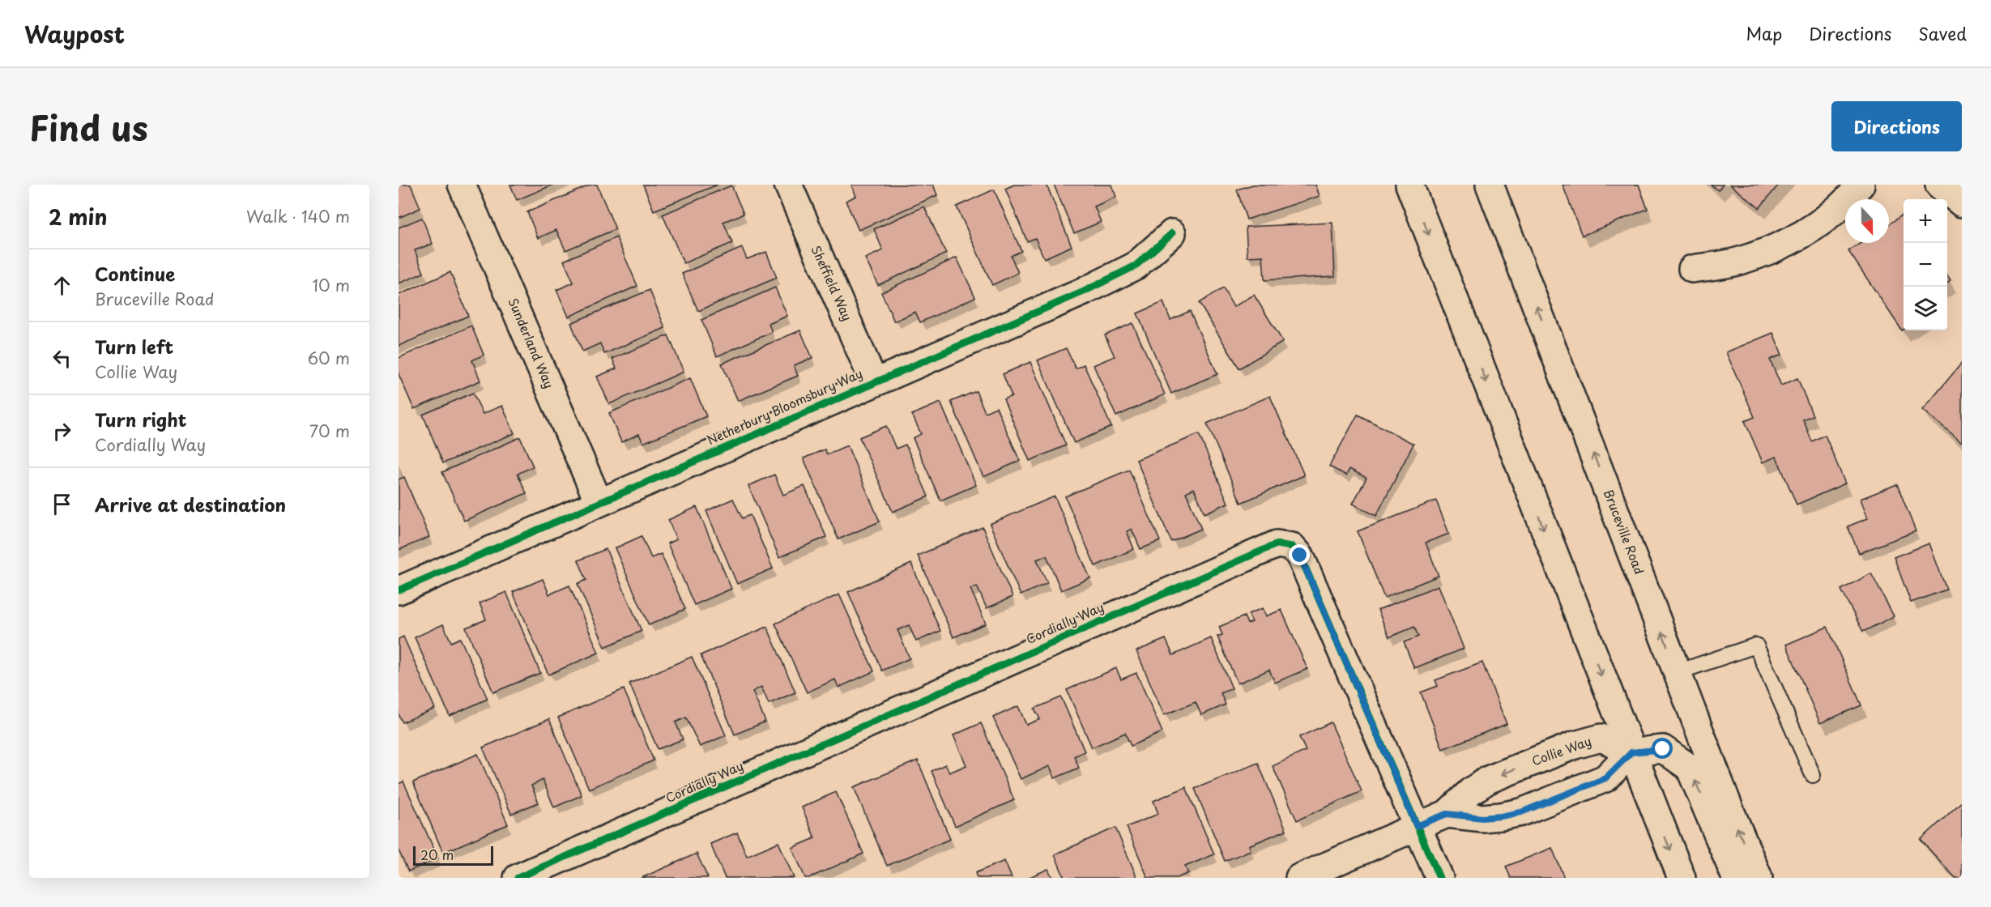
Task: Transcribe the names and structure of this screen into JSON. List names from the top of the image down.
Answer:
{
  "streets": {
    "street": [
      "Sheffield Way",
      "Sunderland Way",
      "Netherbury Bloomsbury Way",
      "Bruceville Road",
      "Cordially Way",
      "Collie Way"
    ]
  },
  "crossings": [
    ["Sheffield Way", "Netherbury Bloomsbury Way"],
    ["Sunderland Way", "Netherbury Bloomsbury Way"],
    ["Cordially Way", "Collie Way"]
  ],
  "scale_bar": "20 m",
  "north": "bottom",
  "page": {
    "header": "Waypost",
    "nav": ["Map", "Directions", "Saved"],
    "title": "Find us",
    "buttons": "Directions",
    "heading": ["2 min", "Walk · 140 m"],
    "map_buttons": ["+", "−"],
    "list": [
      ["Continue", "Bruceville Road", "10 m"],
      ["Turn left", "Collie Way", "60 m"],
      ["Turn right", "Cordially Way", "70 m"],
      "Arrive at destination"
    ],
    "scale": "20 m"
  }
}
